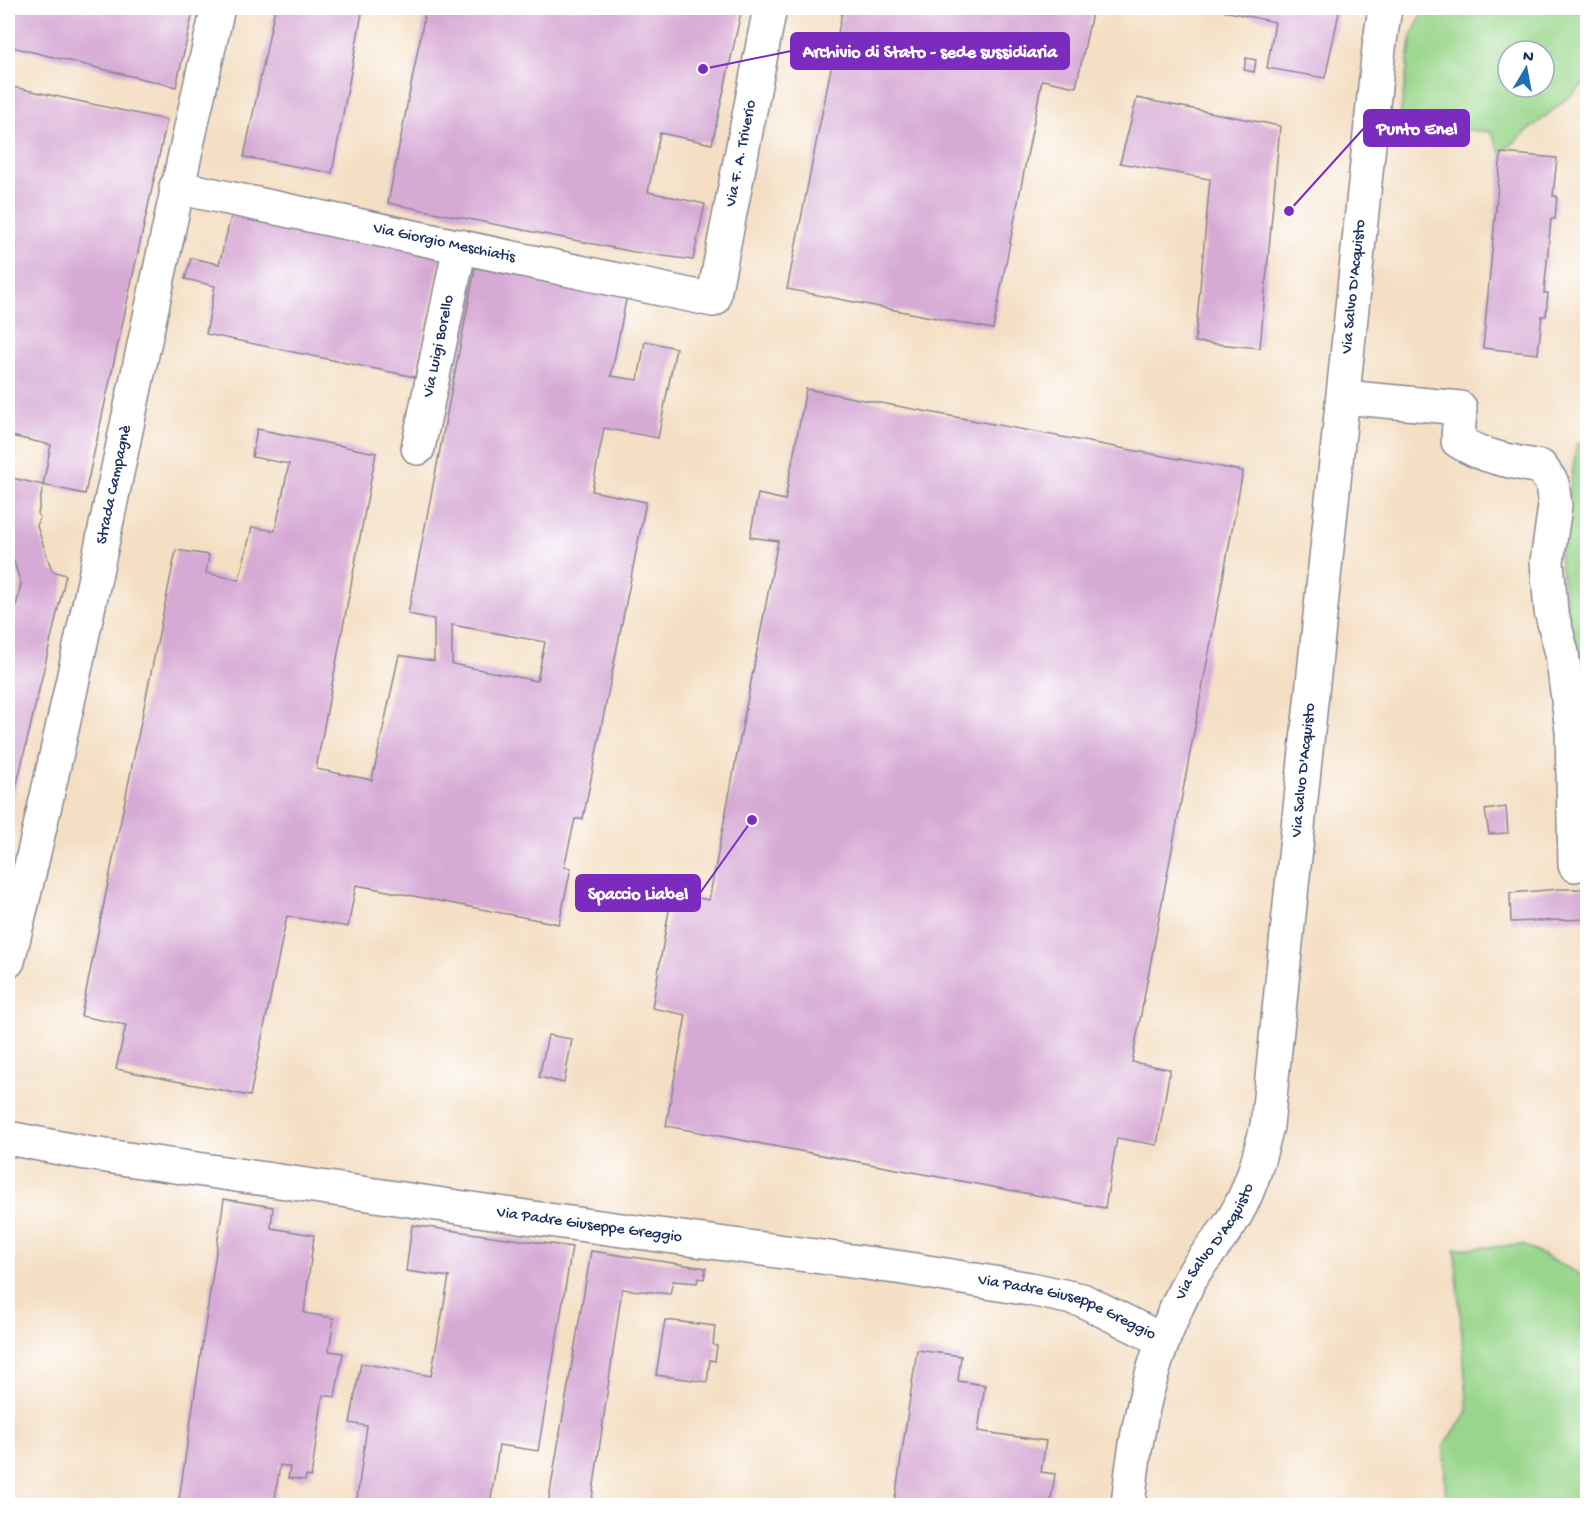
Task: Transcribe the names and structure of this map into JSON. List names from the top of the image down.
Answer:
{
  "streets": {
    "street": [
      "Via F. A. Triverio",
      "Via Giorgio Meschiatis",
      "Via Salvo D'Acquisto",
      "Via Luigi Borello",
      "Strada Campagnè",
      "Via Padre Giuseppe Greggio"
    ]
  },
  "crossings": [
    ["Via F. A. Triverio", "Via Giorgio Meschiatis"],
    ["Via Giorgio Meschiatis", "Via Luigi Borello"],
    ["Via Giorgio Meschiatis", "Strada Campagnè"],
    ["Via Salvo D'Acquisto", "Via Padre Giuseppe Greggio"]
  ],
  "places": ["Archivio di Stato - sede sussidiaria", "Punto Enel", "Spaccio Liabel"],
  "north": "top"
}
